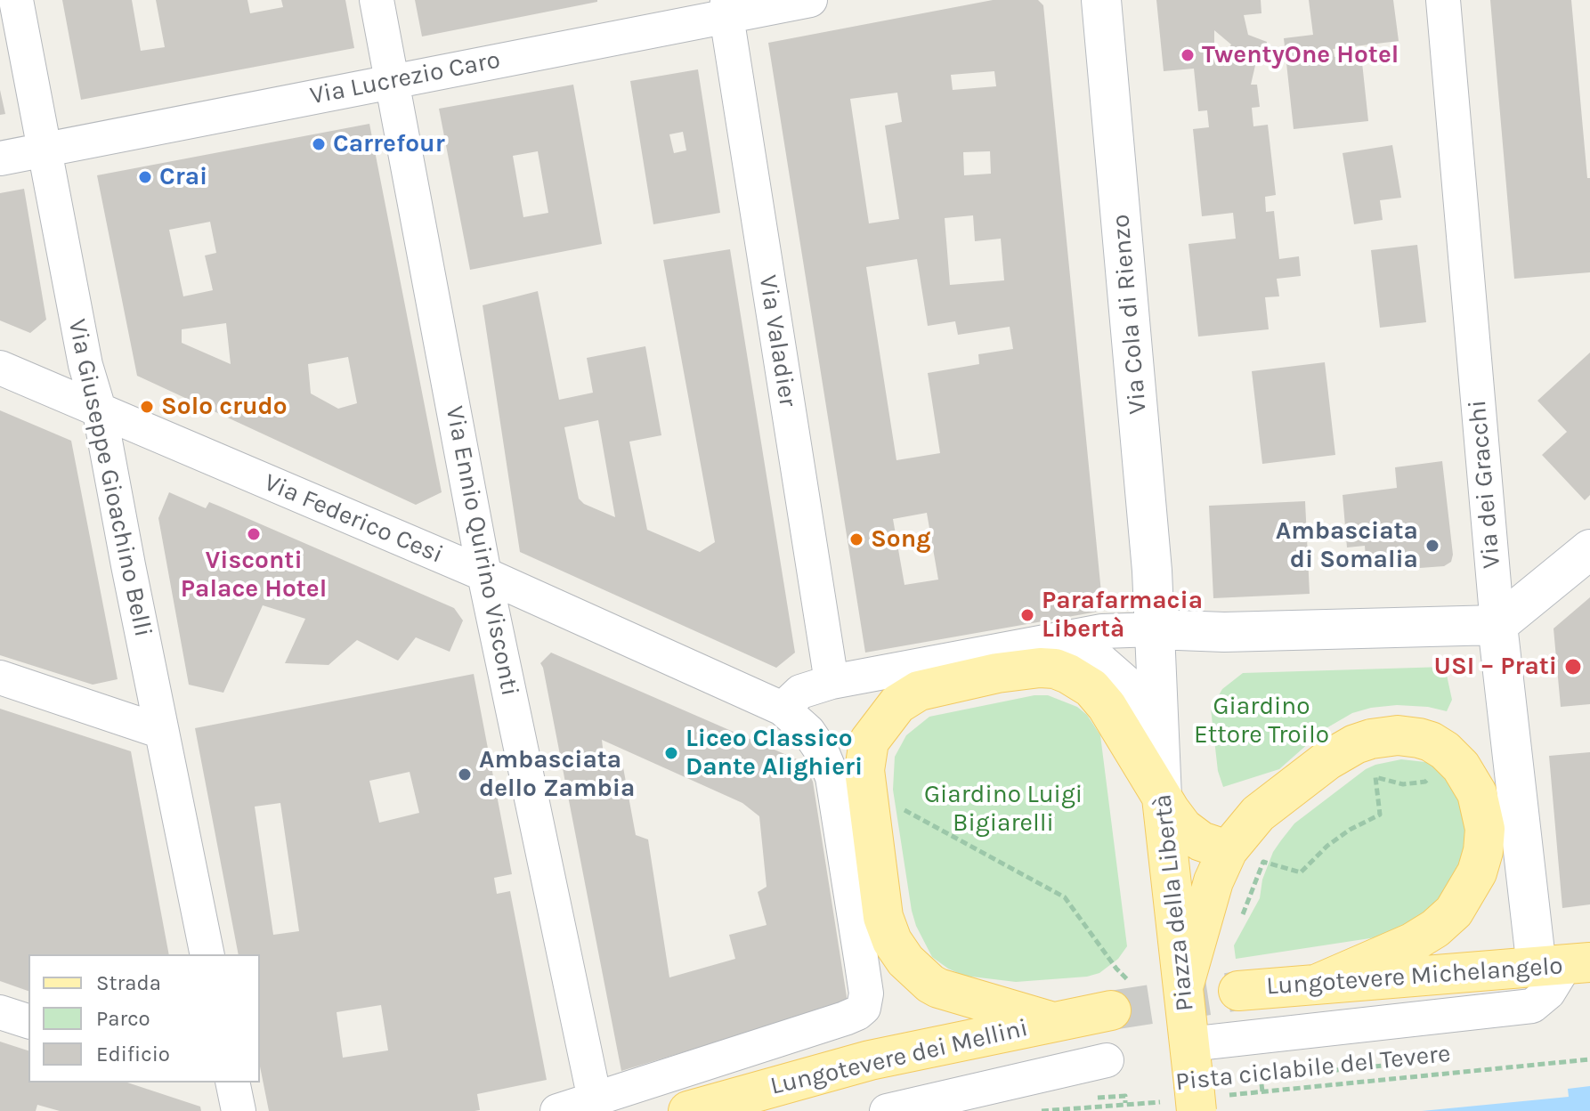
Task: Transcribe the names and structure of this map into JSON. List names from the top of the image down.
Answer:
{
  "streets": {
    "main road": [
      "Via Cola di Rienzo",
      "Via dei Gracchi",
      "Piazza della Libertà",
      "Lungotevere Michelangelo",
      "Lungotevere dei Mellini"
    ],
    "street": [
      "Via Lucrezio Caro",
      "Via Valadier",
      "Via Giuseppe Gioachino Belli",
      "Via Federico Cesi",
      "Via Ennio Quirino Visconti"
    ],
    "path": ["Pista ciclabile del Tevere"]
  },
  "crossings": [
    ["Via Lucrezio Caro", "Via Valadier"],
    ["Via Lucrezio Caro", "Via Giuseppe Gioachino Belli"],
    ["Via Lucrezio Caro", "Via Ennio Quirino Visconti"],
    ["Via Cola di Rienzo", "Piazza della Libertà"],
    ["Via Giuseppe Gioachino Belli", "Via Federico Cesi"],
    ["Via dei Gracchi", "Lungotevere Michelangelo"],
    ["Via Federico Cesi", "Via Ennio Quirino Visconti"],
    ["Via Federico Cesi", "Lungotevere dei Mellini"],
    ["Via Ennio Quirino Visconti", "Lungotevere dei Mellini"],
    ["Piazza della Libertà", "Pista ciclabile del Tevere"]
  ],
  "parks": ["Giardino Ettore Troilo", "Giardino Luigi Bigiarelli"],
  "places": [
    "TwentyOne Hotel",
    "Carrefour",
    "Crai",
    "Solo crudo",
    "Visconti Palace Hotel",
    "Song",
    "Ambasciata di Somalia",
    "Parafarmacia Libertà",
    "USI – Prati",
    "Liceo Classico Dante Alighieri",
    "Ambasciata dello Zambia"
  ],
  "legend": ["Strada", "Parco", "Edificio"]
}
